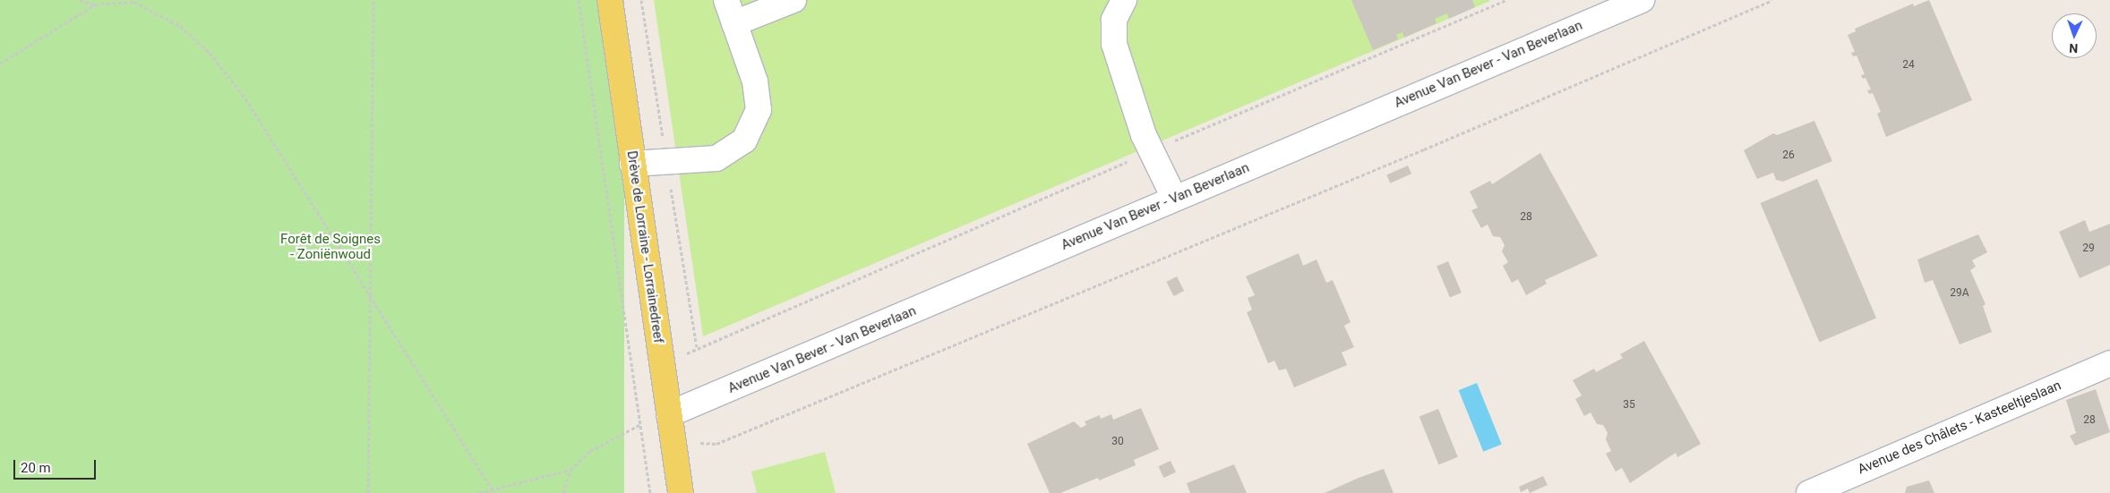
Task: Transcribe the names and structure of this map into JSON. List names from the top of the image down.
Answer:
{
  "streets": {
    "main road": ["Drève de Lorraine - Lorrainedreef"],
    "street": ["Avenue Van Bever - Van Beverlaan", "Avenue des Châlets - Kasteeltjeslaan"]
  },
  "crossings": [
    ["Avenue Van Bever - Van Beverlaan", "Drève de Lorraine - Lorrainedreef"]
  ],
  "parks": ["Forêt de Soignes - Zoniënwoud"],
  "house_numbers": [
    "24",
    "26",
    "28",
    "29",
    "29A",
    "35",
    "28",
    "30"
  ],
  "scale_bar": "20 m",
  "north": "bottom"
}
